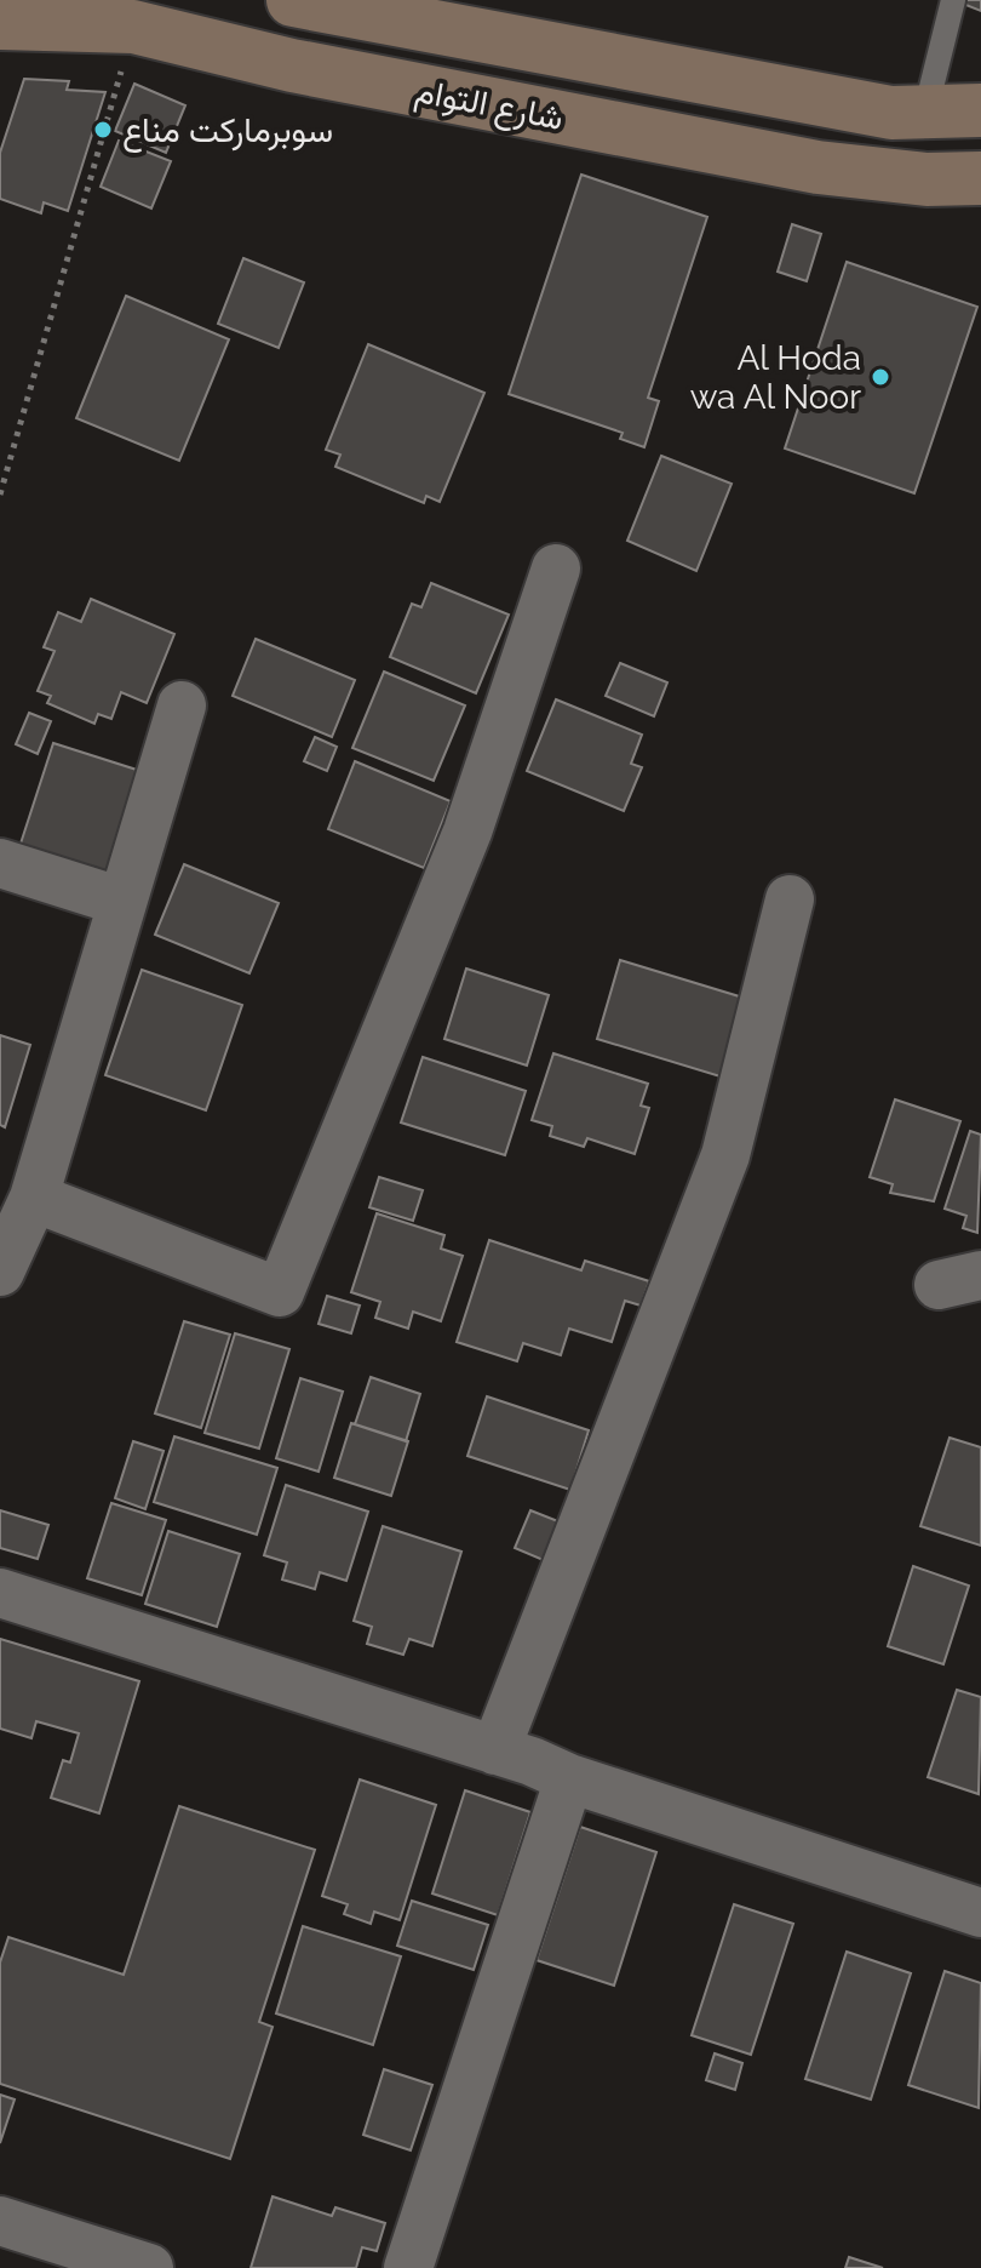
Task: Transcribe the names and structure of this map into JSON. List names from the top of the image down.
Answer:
{
  "streets": {
    "main road": ["شارع التوام"]
  },
  "places": ["سوبرماركت مناع", "Al Hoda wa Al Noor"]
}
